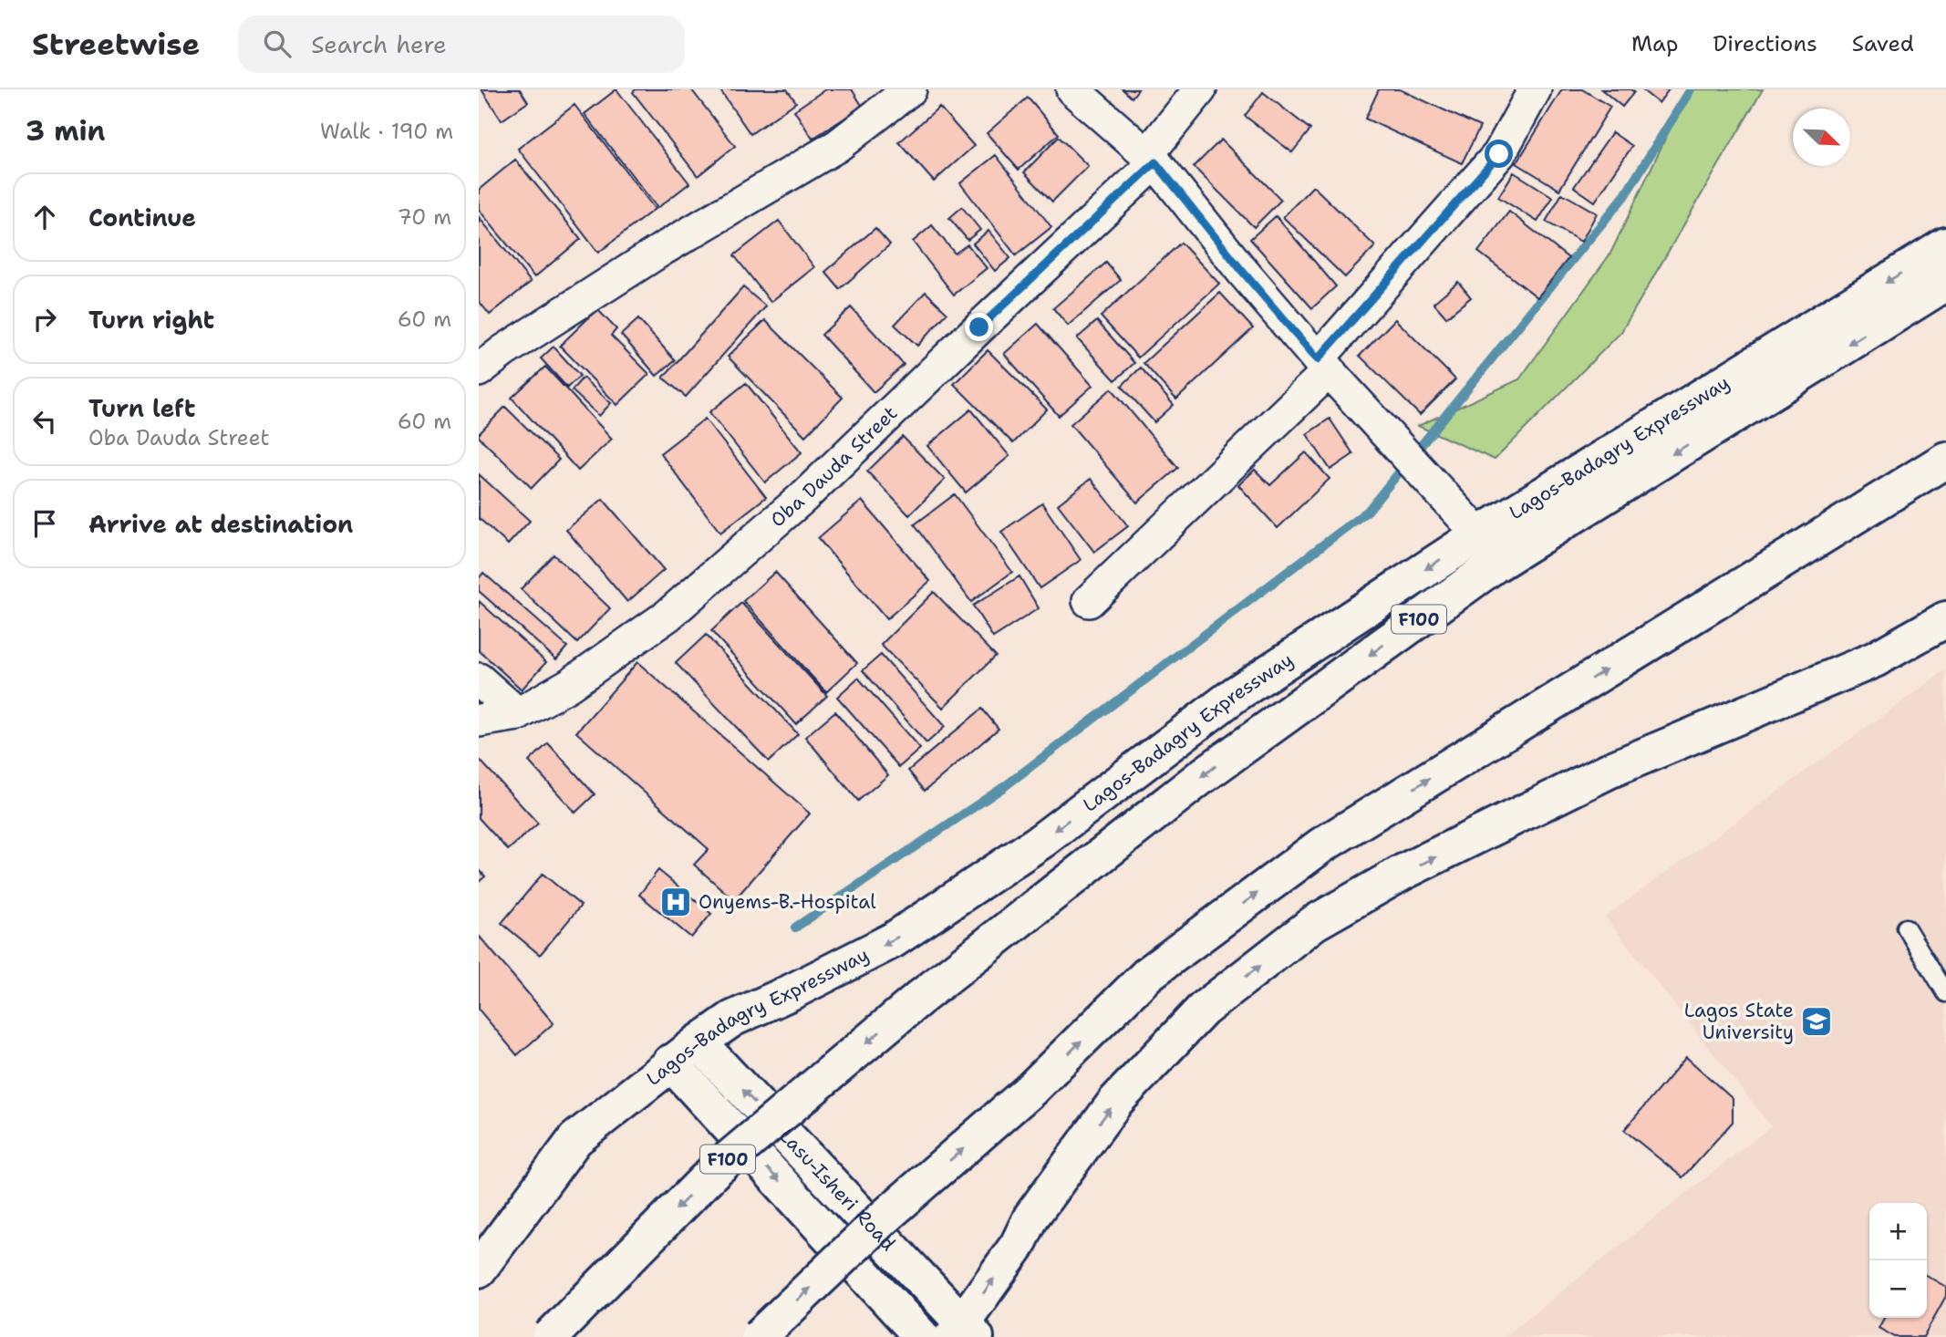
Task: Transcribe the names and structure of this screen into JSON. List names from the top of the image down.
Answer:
{
  "streets": {
    "main road": ["Lagos-Badagry Expressway", "F100", "Lasu-Isheri Road"],
    "street": ["Oba Dauda Street"]
  },
  "crossings": [
    ["Lagos-Badagry Expressway", "Lasu-Isheri Road"]
  ],
  "places": {
    "hospital": ["Onyems-B.-Hospital"],
    "school or university": ["Lagos State University"]
  },
  "north": "bottom right",
  "page": {
    "header": "Streetwise",
    "search": "Search here",
    "nav": ["Map", "Directions", "Saved"],
    "heading": ["3 min", "Walk · 190 m"],
    "list": [
      ["Continue", "70 m"],
      ["Turn right", "60 m"],
      ["Turn left", "Oba Dauda Street", "60 m"],
      "Arrive at destination"
    ],
    "map_buttons": ["+", "−"]
  }
}
